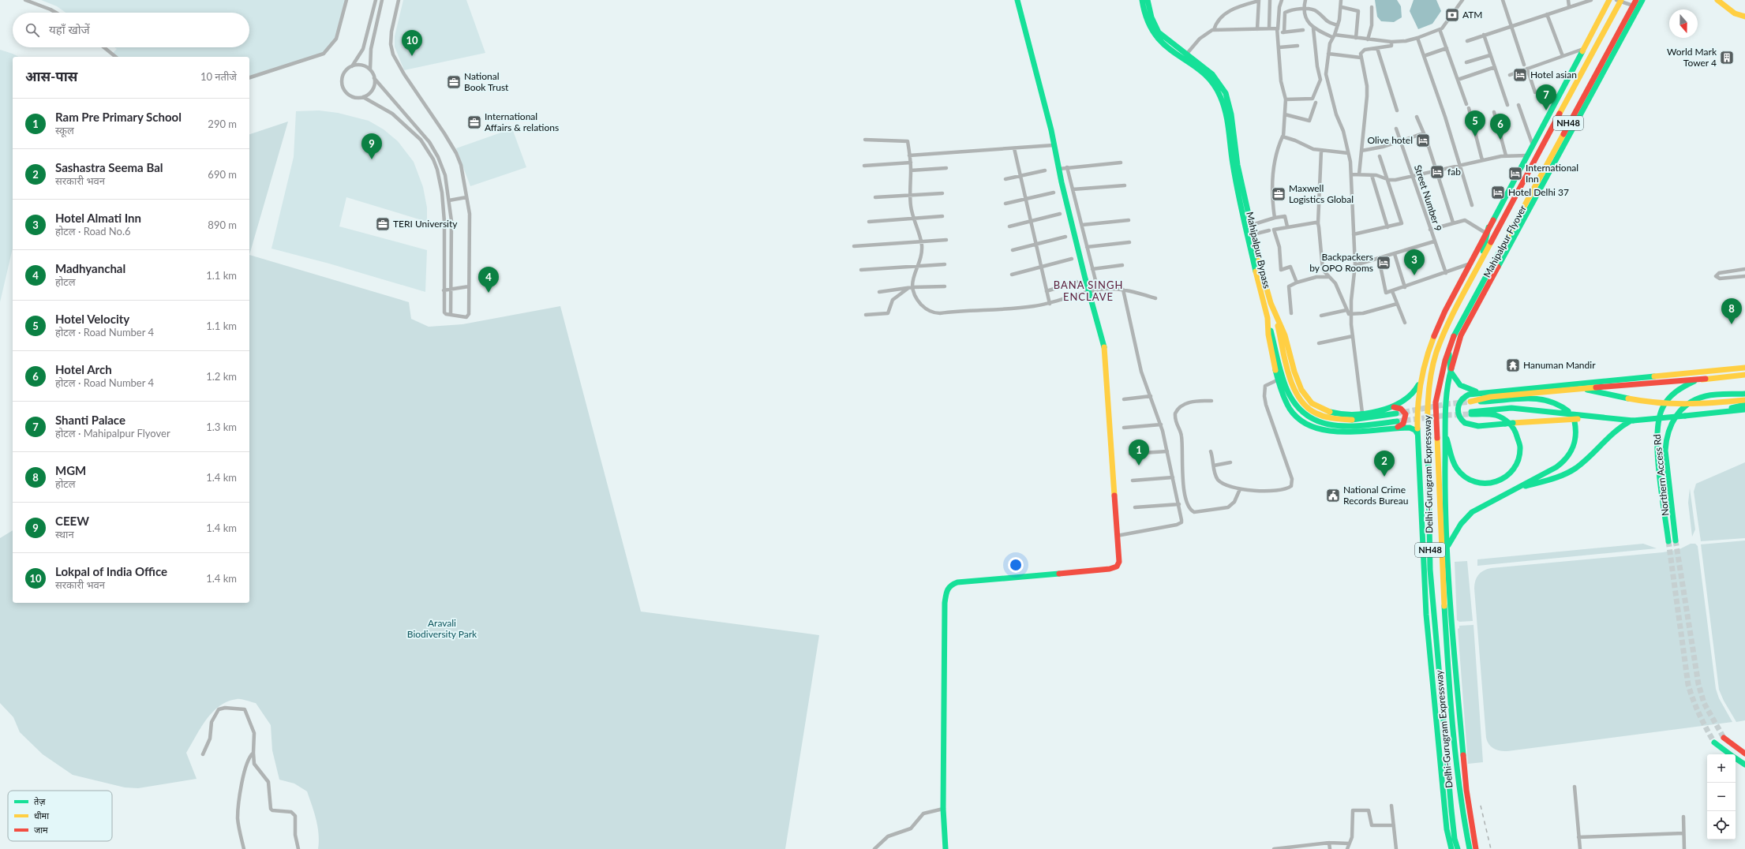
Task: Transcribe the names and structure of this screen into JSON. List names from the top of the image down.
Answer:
{
  "streets": {
    "main road": [
      "NH48",
      "Mahipalpur Flyover",
      "Mahipalpur Bypass",
      "Delhi-Gurugram Expressway",
      "Northern Access Rd"
    ],
    "street": ["Street Number 9"]
  },
  "crossings": [
    ["Mahipalpur Flyover", "Delhi-Gurugram Expressway"]
  ],
  "districts": ["BANA SINGH ENCLAVE"],
  "parks": ["Aravali Biodiversity Park"],
  "places": {
    "bank": ["ATM"],
    "building": ["World Mark Tower 4"],
    "hotel": [
      "Hotel asian",
      "Olive hotel",
      "fab",
      "International Inn",
      "Hotel Delhi 37",
      "Backpackers by OPO Rooms"
    ],
    "office": [
      "National Book Trust",
      "International Affairs & relations",
      "Maxwell Logistics Global",
      "TERI University"
    ],
    "temple": ["Hanuman Mandir"],
    "public building": ["National Crime Records Bureau"]
  },
  "legend": ["तेज़", "धीमा", "जाम"],
  "north": "bottom",
  "page": {
    "search": "यहाँ खोजें",
    "pins": [
      "10",
      "7",
      "5",
      "6",
      "9",
      "3",
      "4",
      "8",
      "1",
      "2"
    ],
    "heading": ["आस-पास", "10 नतीजे"],
    "list": [
      {
        "mark": "1",
        "name": "Ram Pre Primary School",
        "note": "स्कूल",
        "value": "290 m"
      },
      {
        "mark": "2",
        "name": "Sashastra Seema Bal",
        "note": "सरकारी भवन",
        "value": "690 m"
      },
      {
        "mark": "3",
        "name": "Hotel Almati Inn",
        "note": "होटल · Road No.6",
        "value": "890 m"
      },
      {
        "mark": "4",
        "name": "Madhyanchal",
        "note": "होटल",
        "value": "1.1 km"
      },
      {
        "mark": "5",
        "name": "Hotel Velocity",
        "note": "होटल · Road Number 4",
        "value": "1.1 km"
      },
      {
        "mark": "6",
        "name": "Hotel Arch",
        "note": "होटल · Road Number 4",
        "value": "1.2 km"
      },
      {
        "mark": "7",
        "name": "Shanti Palace",
        "note": "होटल · Mahipalpur Flyover",
        "value": "1.3 km"
      },
      {
        "mark": "8",
        "name": "MGM",
        "note": "होटल",
        "value": "1.4 km"
      },
      {
        "mark": "9",
        "name": "CEEW",
        "note": "स्थान",
        "value": "1.4 km"
      },
      {
        "mark": "10",
        "name": "Lokpal of India Office",
        "note": "सरकारी भवन",
        "value": "1.4 km"
      }
    ],
    "map_buttons": ["+", "−"]
  }
}
